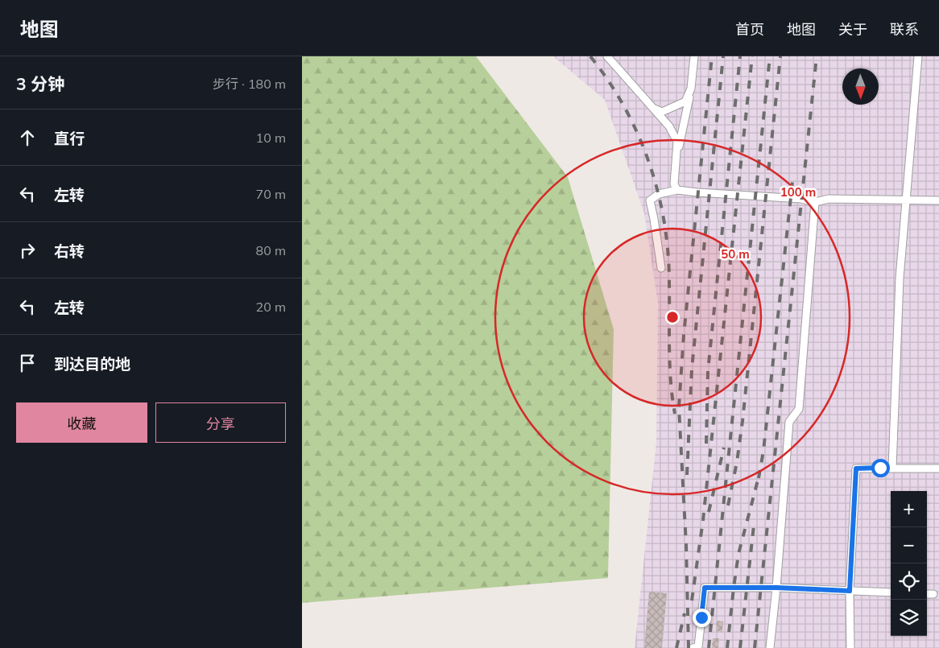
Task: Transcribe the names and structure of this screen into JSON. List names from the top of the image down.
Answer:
{
  "north": "bottom",
  "page": {
    "header": "地图",
    "nav": [
      "首页",
      "地图",
      "关于",
      "联系"
    ],
    "heading": ["3 分钟", "步行 · 180 m"],
    "list": [
      ["直行", "10 m"],
      ["左转", "70 m"],
      ["右转", "80 m"],
      ["左转", "20 m"],
      "到达目的地"
    ],
    "buttons": ["收藏", "分享"],
    "map_buttons": ["+", "−"]
  },
  "rings": ["100 m", "50 m"]
}
